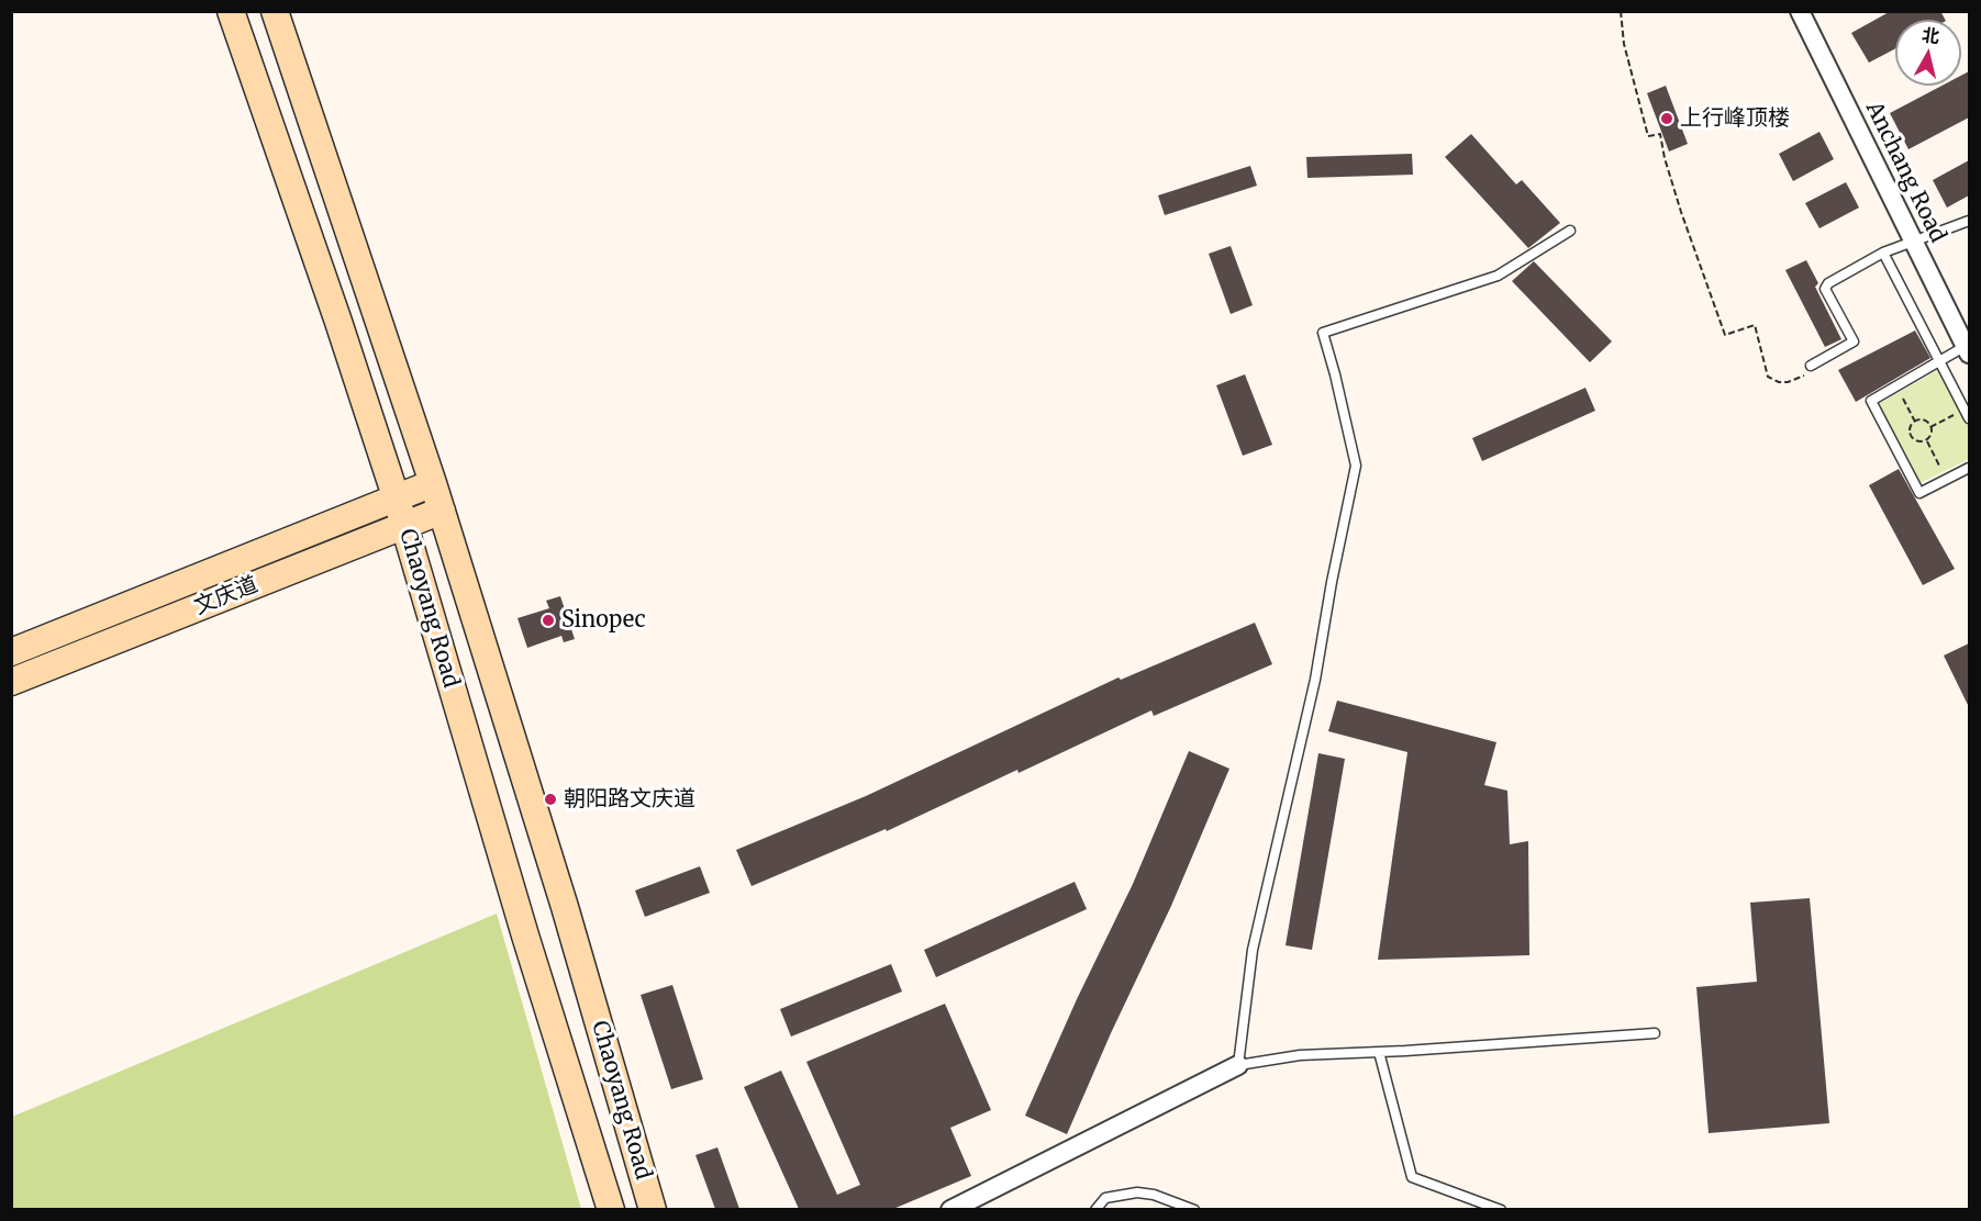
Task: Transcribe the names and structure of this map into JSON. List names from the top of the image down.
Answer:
{
  "streets": {
    "main road": ["文庆道", "Chaoyang Road"],
    "street": ["Anchang Road"]
  },
  "crossings": [
    ["文庆道", "Chaoyang Road"]
  ],
  "places": ["上行峰顶楼", "Sinopec", "朝阳路文庆道"],
  "north": "top"
}
